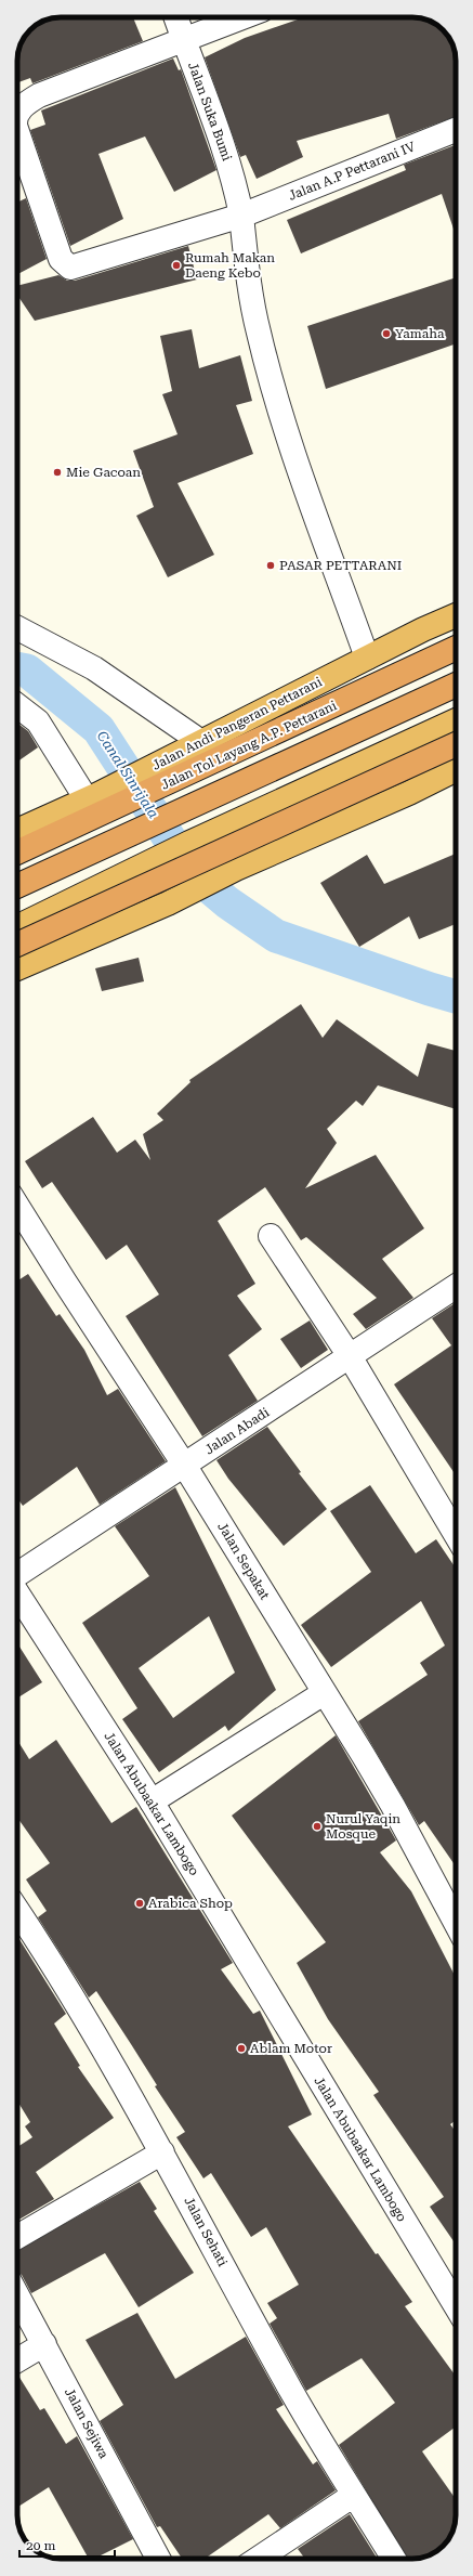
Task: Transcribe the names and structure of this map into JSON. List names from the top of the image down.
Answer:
{
  "streets": {
    "highway": ["Jalan Andi Pangeran Pettarani", "Jalan Tol Layang A.P. Pettarani"],
    "street": [
      "Jalan Suka Bumi",
      "Jalan A.P Pettarani IV",
      "Jalan Abadi",
      "Jalan Sepakat",
      "Jalan Abubaakar Lambogo",
      "Jalan Sehati",
      "Jalan Sejiwa"
    ]
  },
  "crossings": [
    ["Jalan Suka Bumi", "Jalan A.P Pettarani IV"],
    ["Jalan Suka Bumi", "Jalan Andi Pangeran Pettarani"],
    ["Jalan Abadi", "Jalan Sepakat"]
  ],
  "water": ["Canal Sinrijala"],
  "places": [
    "Rumah Makan Daeng Kebo",
    "Yamaha",
    "Mie Gacoan",
    "PASAR PETTARANI",
    "Nurul Yaqin Mosque",
    "Arabica Shop",
    "Ablam Motor"
  ],
  "scale_bar": "20 m"
}
